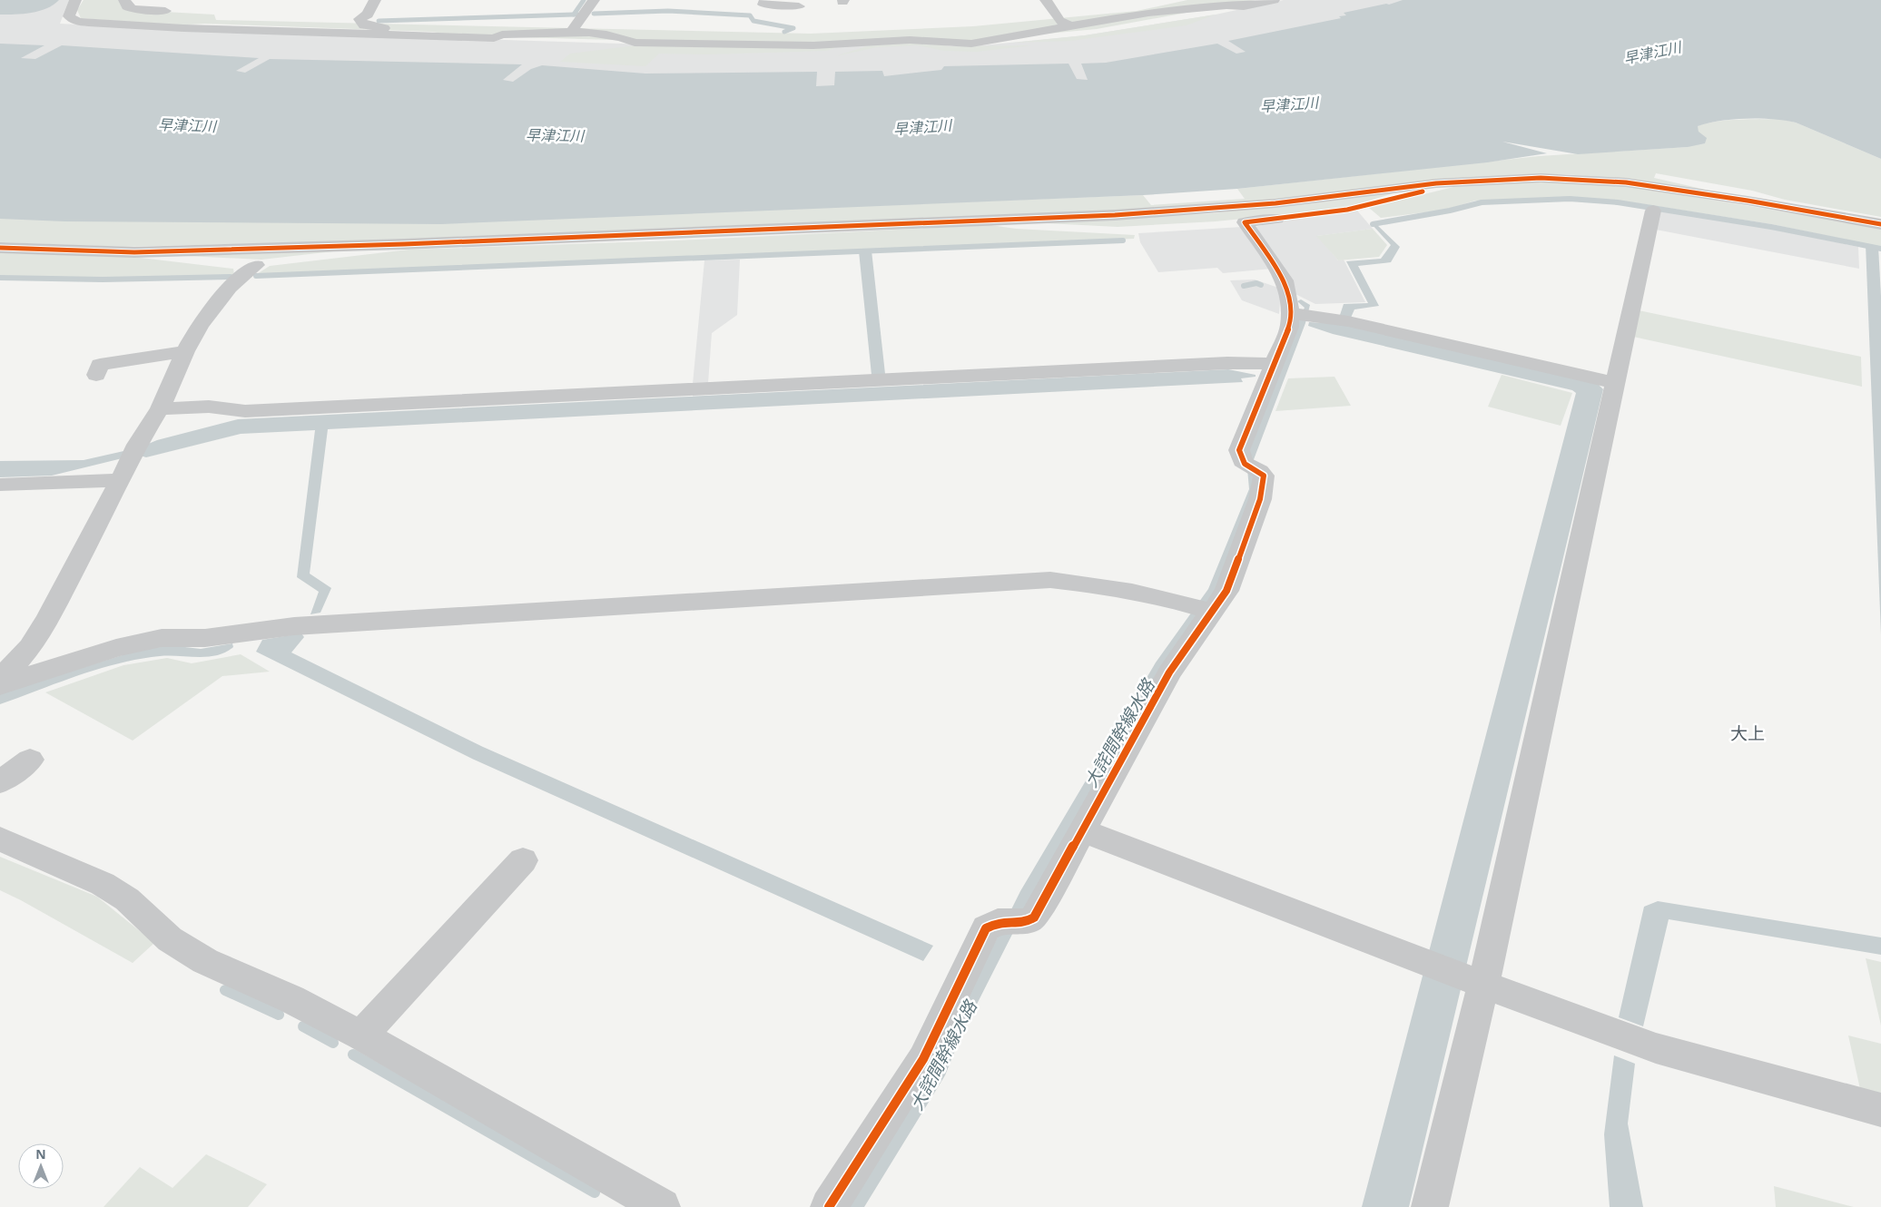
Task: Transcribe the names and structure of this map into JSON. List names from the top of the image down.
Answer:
{
  "districts": ["大上"],
  "water": ["早津江川", "大詫間幹線水路"],
  "north": "top"
}
